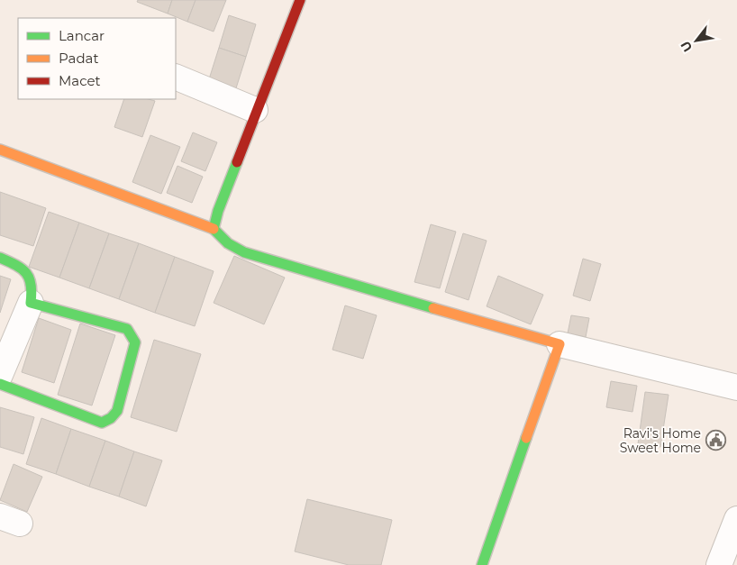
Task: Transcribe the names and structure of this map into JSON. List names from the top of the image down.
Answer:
{
  "places": {
    "public building": ["Ravi's Home Sweet Home"]
  },
  "legend": ["Lancar", "Padat", "Macet"],
  "north": "bottom left"
}
